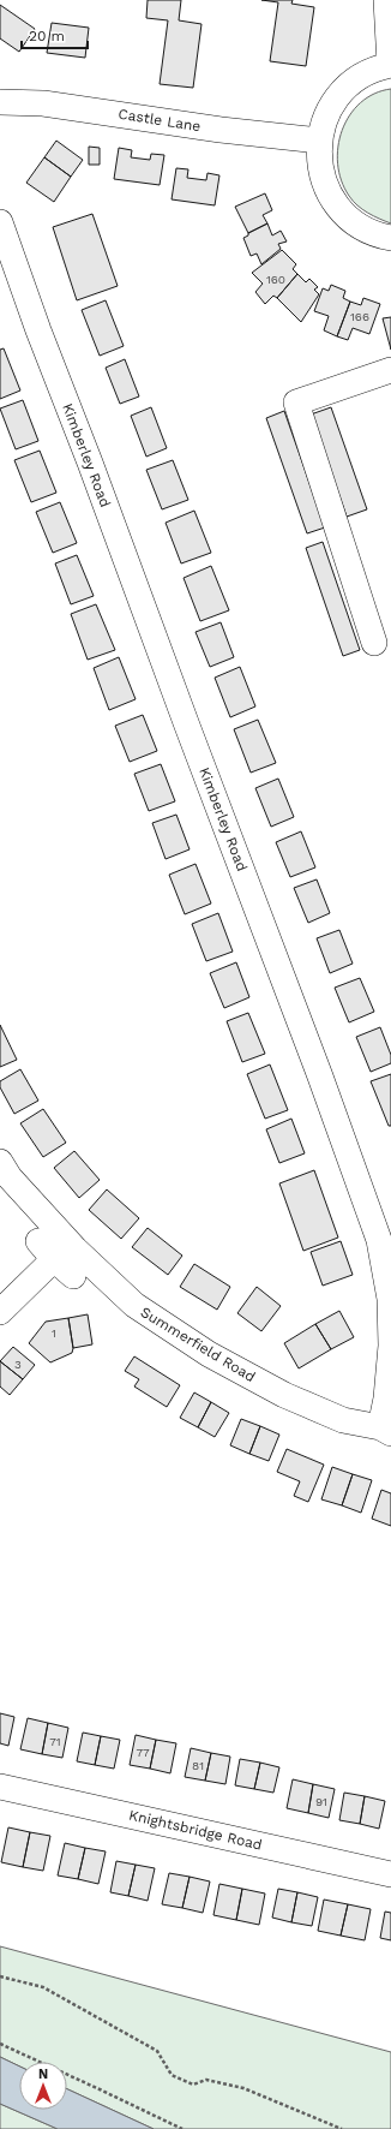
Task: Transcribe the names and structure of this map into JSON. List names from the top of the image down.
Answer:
{
  "streets": {
    "street": [
      "Castle Lane",
      "Kimberley Road",
      "Summerfield Road",
      "Knightsbridge Road"
    ]
  },
  "crossings": [
    ["Kimberley Road", "Summerfield Road"]
  ],
  "house_numbers": [
    "160",
    "166",
    "1",
    "3",
    "71",
    "77",
    "81",
    "91"
  ],
  "scale_bar": "20 m",
  "north": "top"
}
